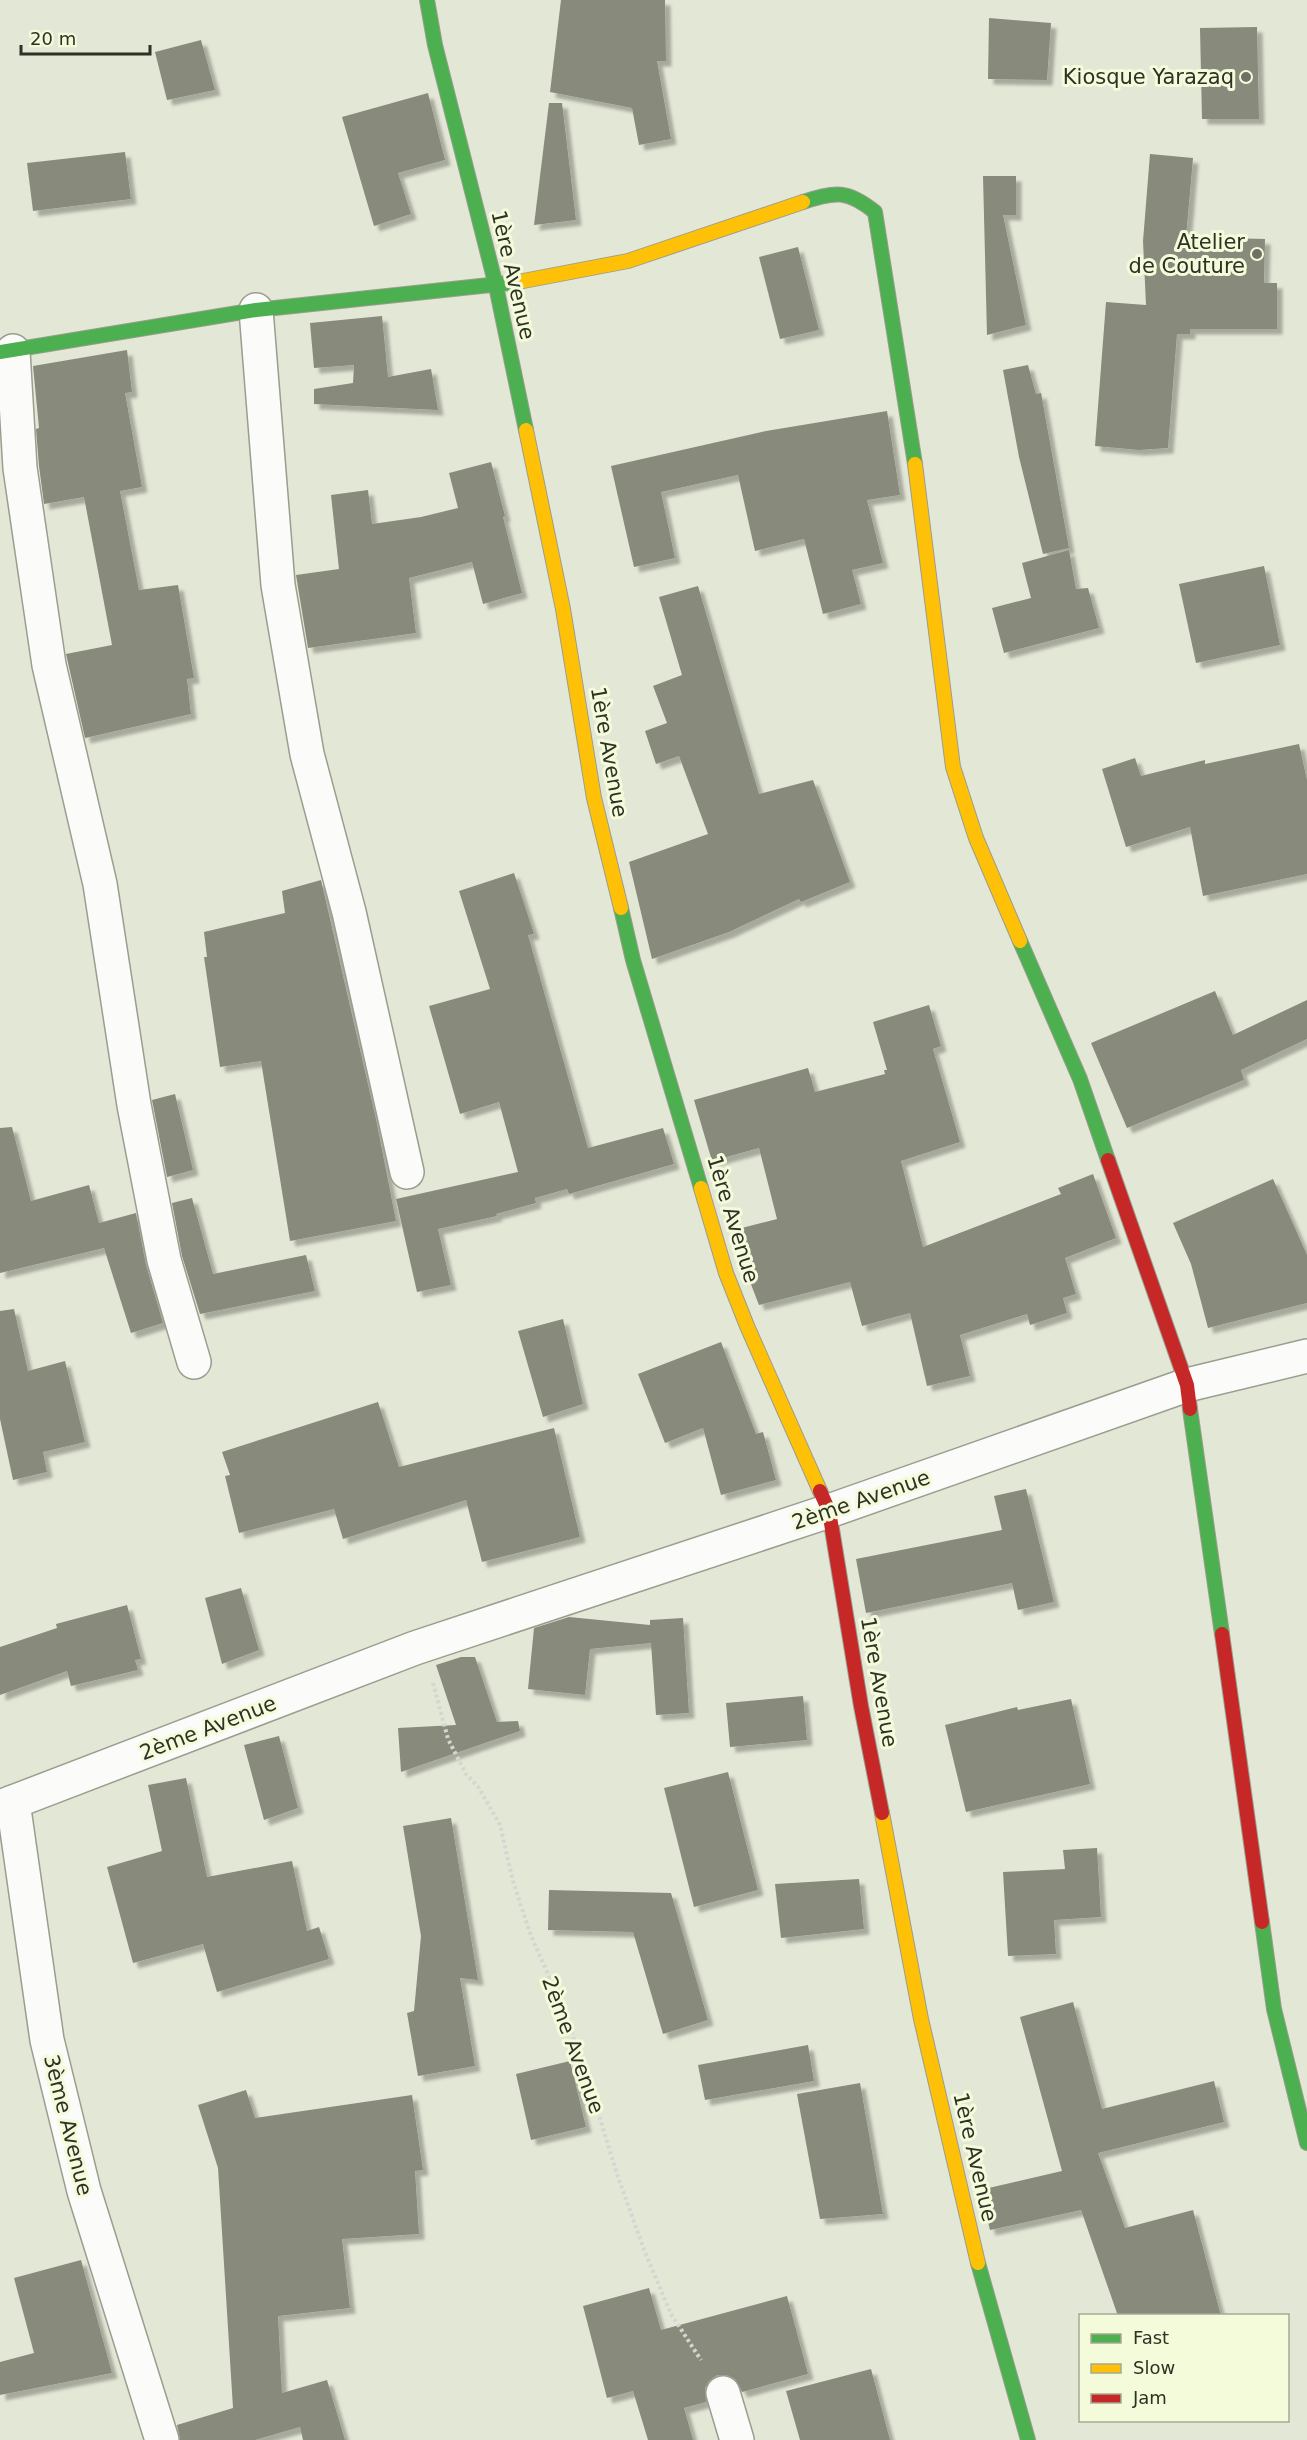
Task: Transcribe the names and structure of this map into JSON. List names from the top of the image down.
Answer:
{
  "streets": {
    "street": ["1ère Avenue", "2ème Avenue", "3ème Avenue"]
  },
  "crossings": [
    ["1ère Avenue", "2ème Avenue"],
    ["2ème Avenue", "3ème Avenue"]
  ],
  "places": ["Kiosque Yarazaq", "Atelier de Couture"],
  "legend": ["Fast", "Slow", "Jam"],
  "scale_bar": "20 m"
}
